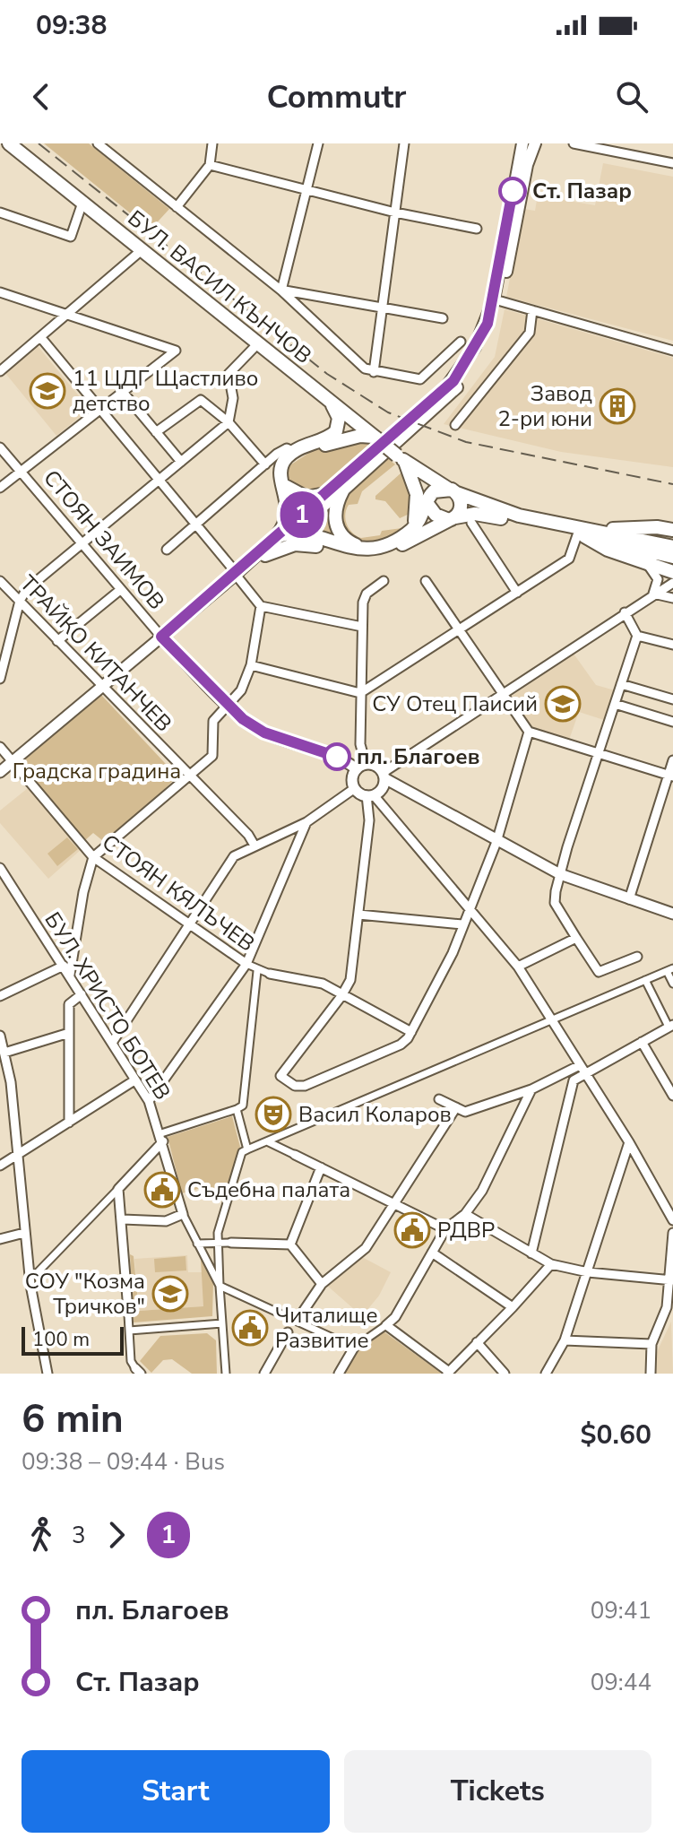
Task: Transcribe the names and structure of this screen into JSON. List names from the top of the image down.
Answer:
{
  "streets": {
    "main road": ["БУЛ. ВАСИЛ КЪНЧОВ"],
    "street": [
      "СТОЯН ЗАИМОВ",
      "ТРАЙКО КИТАНЧЕВ",
      "СТОЯН КЯЛЪЧЕВ",
      "БУЛ. ХРИСТО БОТЕВ"
    ]
  },
  "parks": ["Градска градина"],
  "places": {
    "other": ["Ст. Пазар", "пл. Благоев"],
    "school or university": ["11 ЦДГ Щастливо детство", "СУ Отец Паисий", "СОУ \"Козма Тричков\""],
    "building": ["Завод 2-ри юни"],
    "theatre": ["Васил Коларов"],
    "public building": ["Съдебна палата", "РДВР", "Читалище Развитие"]
  },
  "lines": ["bus line 1"],
  "scale_bar": "100 m",
  "page": {
    "status": "09:38",
    "header": "Commutr",
    "on_map": "1",
    "scale": "100 m",
    "heading": ["6 min", "09:38 – 09:44 · Bus", "$0.60"],
    "legs": ["3", "1"],
    "list": [
      {
        "name": "пл. Благоев",
        "value": "09:41"
      },
      {
        "name": "Ст. Пазар",
        "value": "09:44"
      }
    ],
    "buttons": ["Start", "Tickets"]
  }
}
